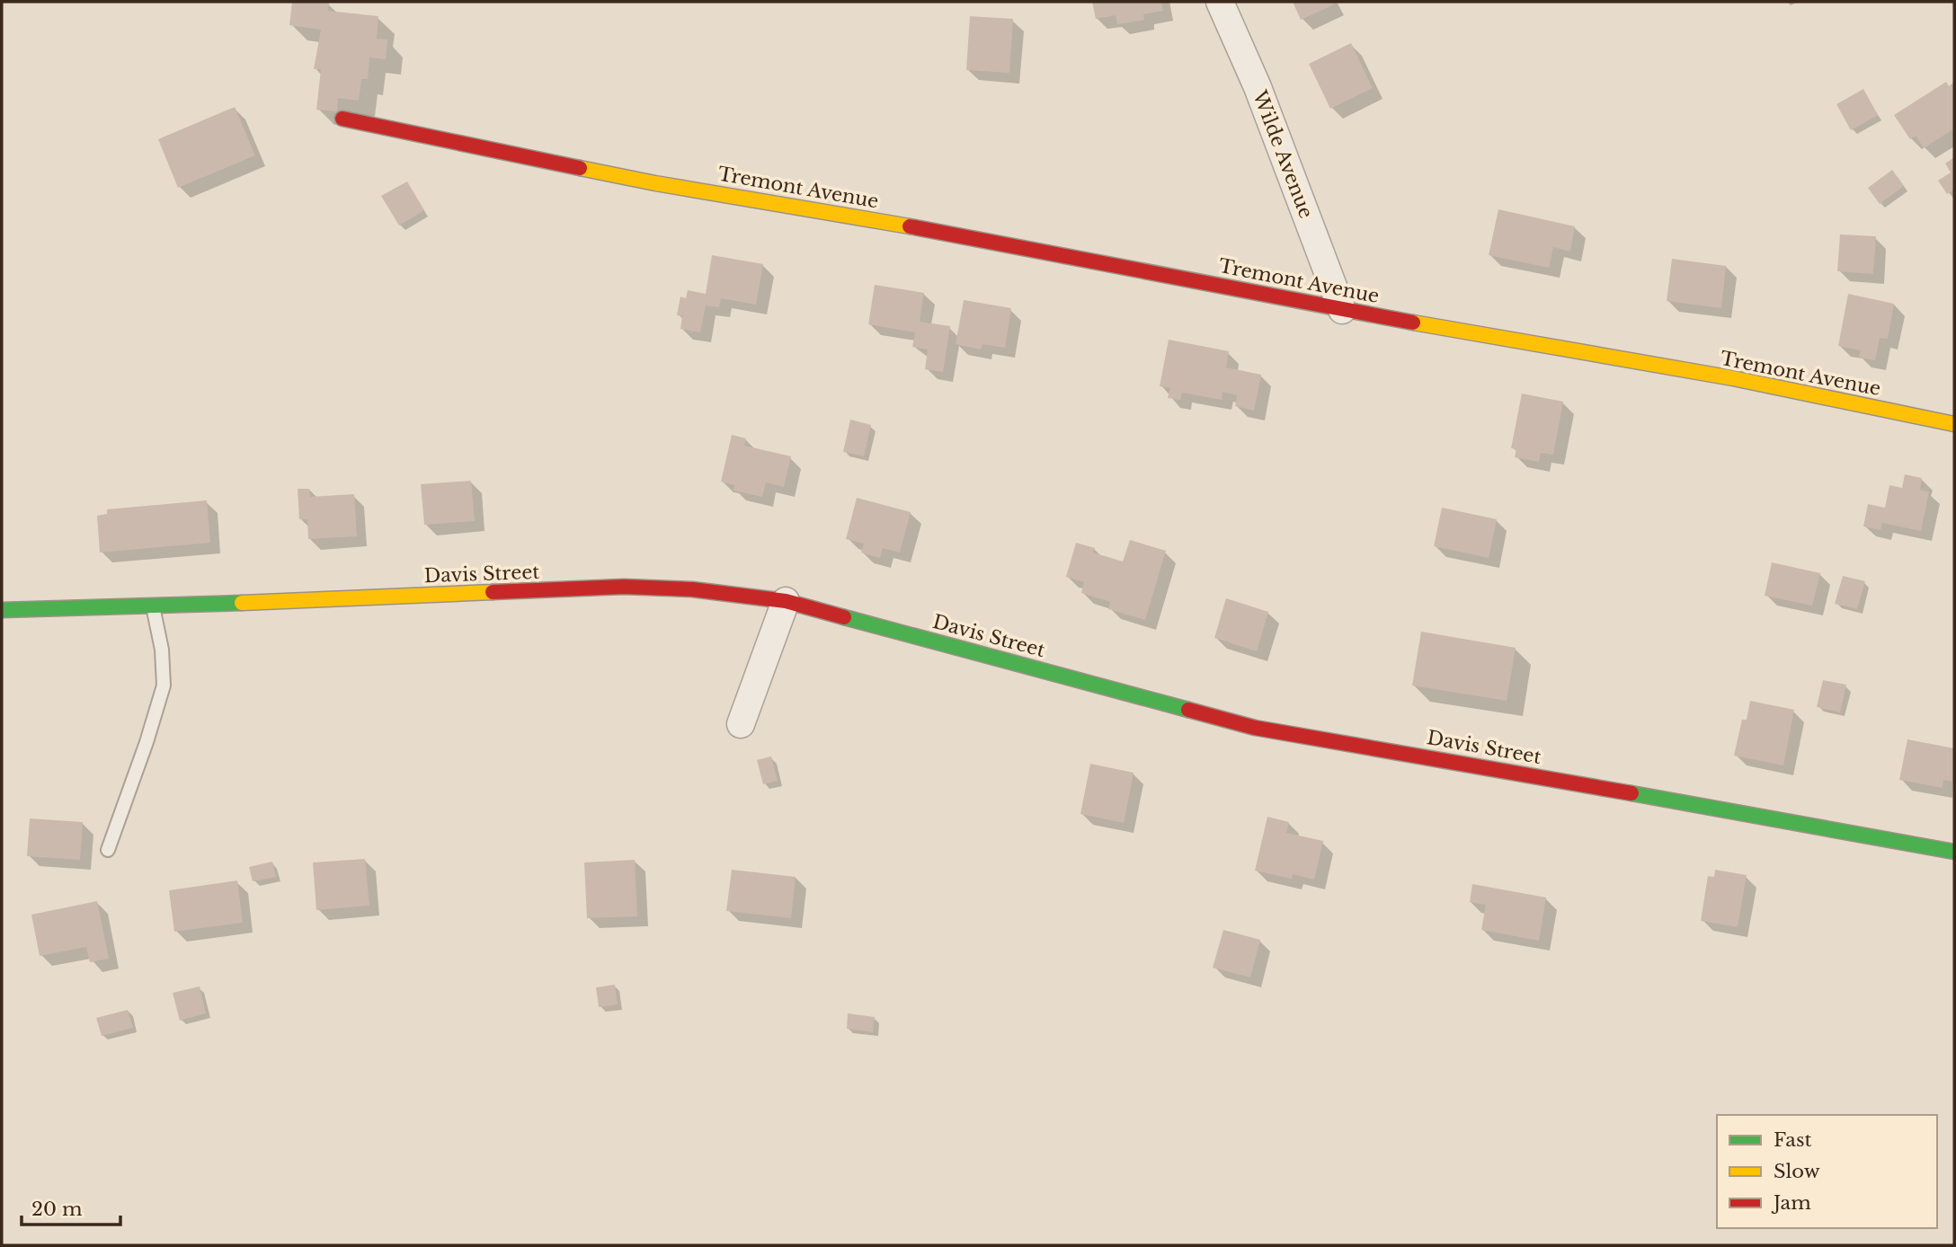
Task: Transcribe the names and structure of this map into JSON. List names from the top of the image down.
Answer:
{
  "streets": {
    "street": ["Wilde Avenue", "Tremont Avenue", "Davis Street"]
  },
  "crossings": [
    ["Wilde Avenue", "Tremont Avenue"]
  ],
  "legend": ["Fast", "Slow", "Jam"],
  "scale_bar": "20 m"
}
